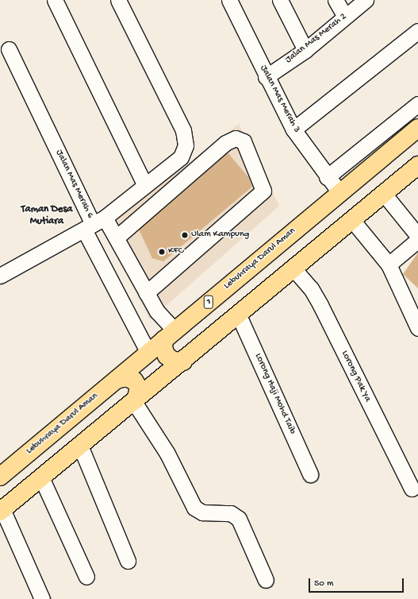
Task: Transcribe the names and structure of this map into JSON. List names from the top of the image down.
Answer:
{
  "streets": {
    "highway": ["Lebuhraya Darul Aman", "1"],
    "street": [
      "Jalan Mas Merah 2",
      "Jalan Mas Merah 3",
      "Jalan Mas Merah 6",
      "Lorong Pak Ya",
      "Lorong Haji Mohd Taib"
    ]
  },
  "crossings": [
    ["Jalan Mas Merah 2", "Jalan Mas Merah 3"],
    ["Jalan Mas Merah 3", "Lebuhraya Darul Aman"]
  ],
  "districts": ["Taman Desa Mutiara"],
  "places": ["Ulam Kampung", "KFC"],
  "scale_bar": "50 m"
}
